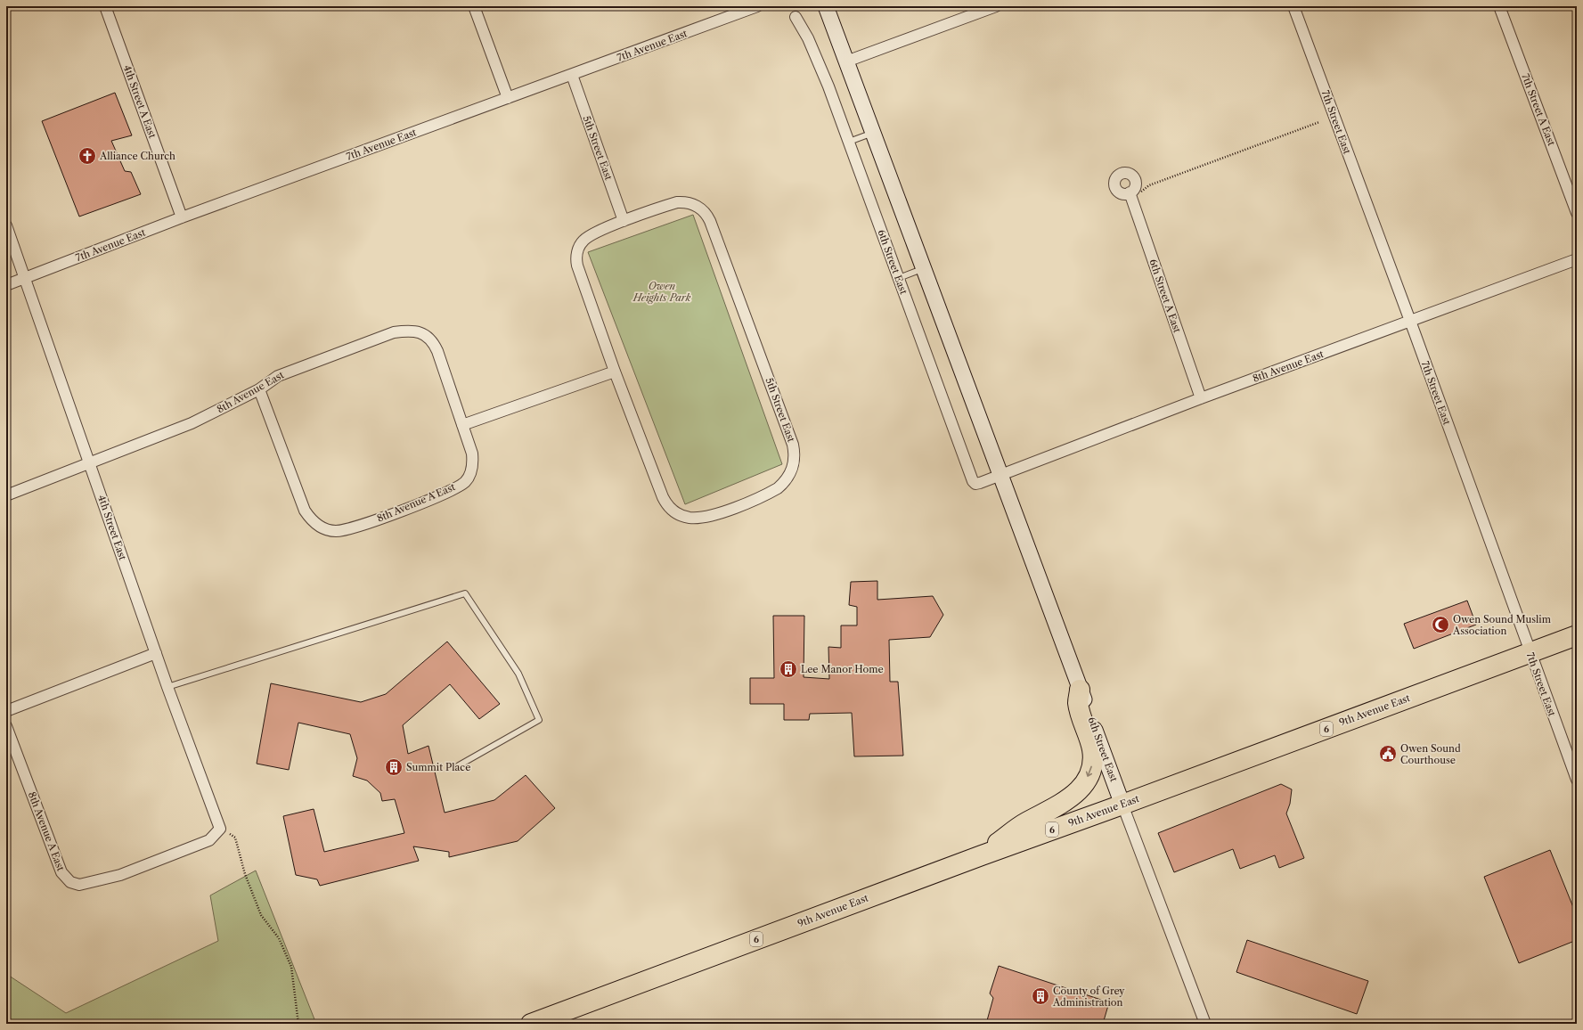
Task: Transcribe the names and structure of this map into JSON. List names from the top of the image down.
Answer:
{
  "streets": {
    "highway": ["9th Avenue East", "6"],
    "main road": ["6th Street East"],
    "street": [
      "7th Avenue East",
      "4th Street A East",
      "7th Street A East",
      "7th Street East",
      "5th Street East",
      "6th Street A East",
      "8th Avenue East",
      "8th Avenue A East",
      "4th Street East"
    ]
  },
  "crossings": [
    ["7th Avenue East", "4th Street A East"],
    ["7th Avenue East", "5th Street East"],
    ["7th Avenue East", "4th Street East"],
    ["7th Street East", "8th Avenue East"],
    ["7th Street East", "9th Avenue East"],
    ["6th Street East", "8th Avenue East"],
    ["6th Street East", "9th Avenue East"],
    ["6th Street A East", "8th Avenue East"],
    ["8th Avenue East", "8th Avenue A East"],
    ["8th Avenue East", "4th Street East"],
    ["8th Avenue A East", "4th Street East"]
  ],
  "parks": ["Owen Heights Park"],
  "places": {
    "church": ["Alliance Church"],
    "mosque": ["Owen Sound Muslim Association"],
    "building": ["Lee Manor Home", "Summit Place", "County of Grey Administration"],
    "public building": ["Owen Sound Courthouse"]
  }
}
